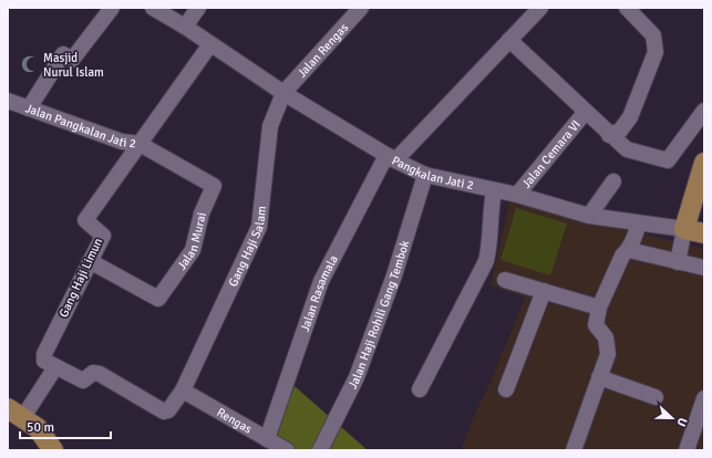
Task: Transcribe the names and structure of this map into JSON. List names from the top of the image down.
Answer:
{
  "streets": {
    "street": [
      "Jalan Rengas",
      "Jalan Pangkalan Jati 2",
      "Jalan Cemara VI",
      "Pangkalan Jati 2",
      "Jalan Murai",
      "Gang Haji Salam",
      "Gang Haji Limun",
      "Jalan Rasamala",
      "Jalan Haji Rohili Gang Tembok",
      "Rengas"
    ]
  },
  "crossings": [
    ["Jalan Rengas", "Pangkalan Jati 2"],
    ["Jalan Rengas", "Gang Haji Salam"],
    ["Jalan Pangkalan Jati 2", "Pangkalan Jati 2"],
    ["Jalan Pangkalan Jati 2", "Jalan Murai"],
    ["Jalan Pangkalan Jati 2", "Gang Haji Limun"],
    ["Jalan Cemara VI", "Pangkalan Jati 2"],
    ["Pangkalan Jati 2", "Gang Haji Salam"],
    ["Pangkalan Jati 2", "Jalan Rasamala"],
    ["Pangkalan Jati 2", "Jalan Haji Rohili Gang Tembok"],
    ["Jalan Murai", "Gang Haji Limun"],
    ["Gang Haji Salam", "Gang Haji Limun"],
    ["Gang Haji Salam", "Rengas"],
    ["Jalan Rasamala", "Rengas"]
  ],
  "places": {
    "mosque": ["Masjid Nurul Islam"]
  },
  "scale_bar": "50 m",
  "north": "right"
}
